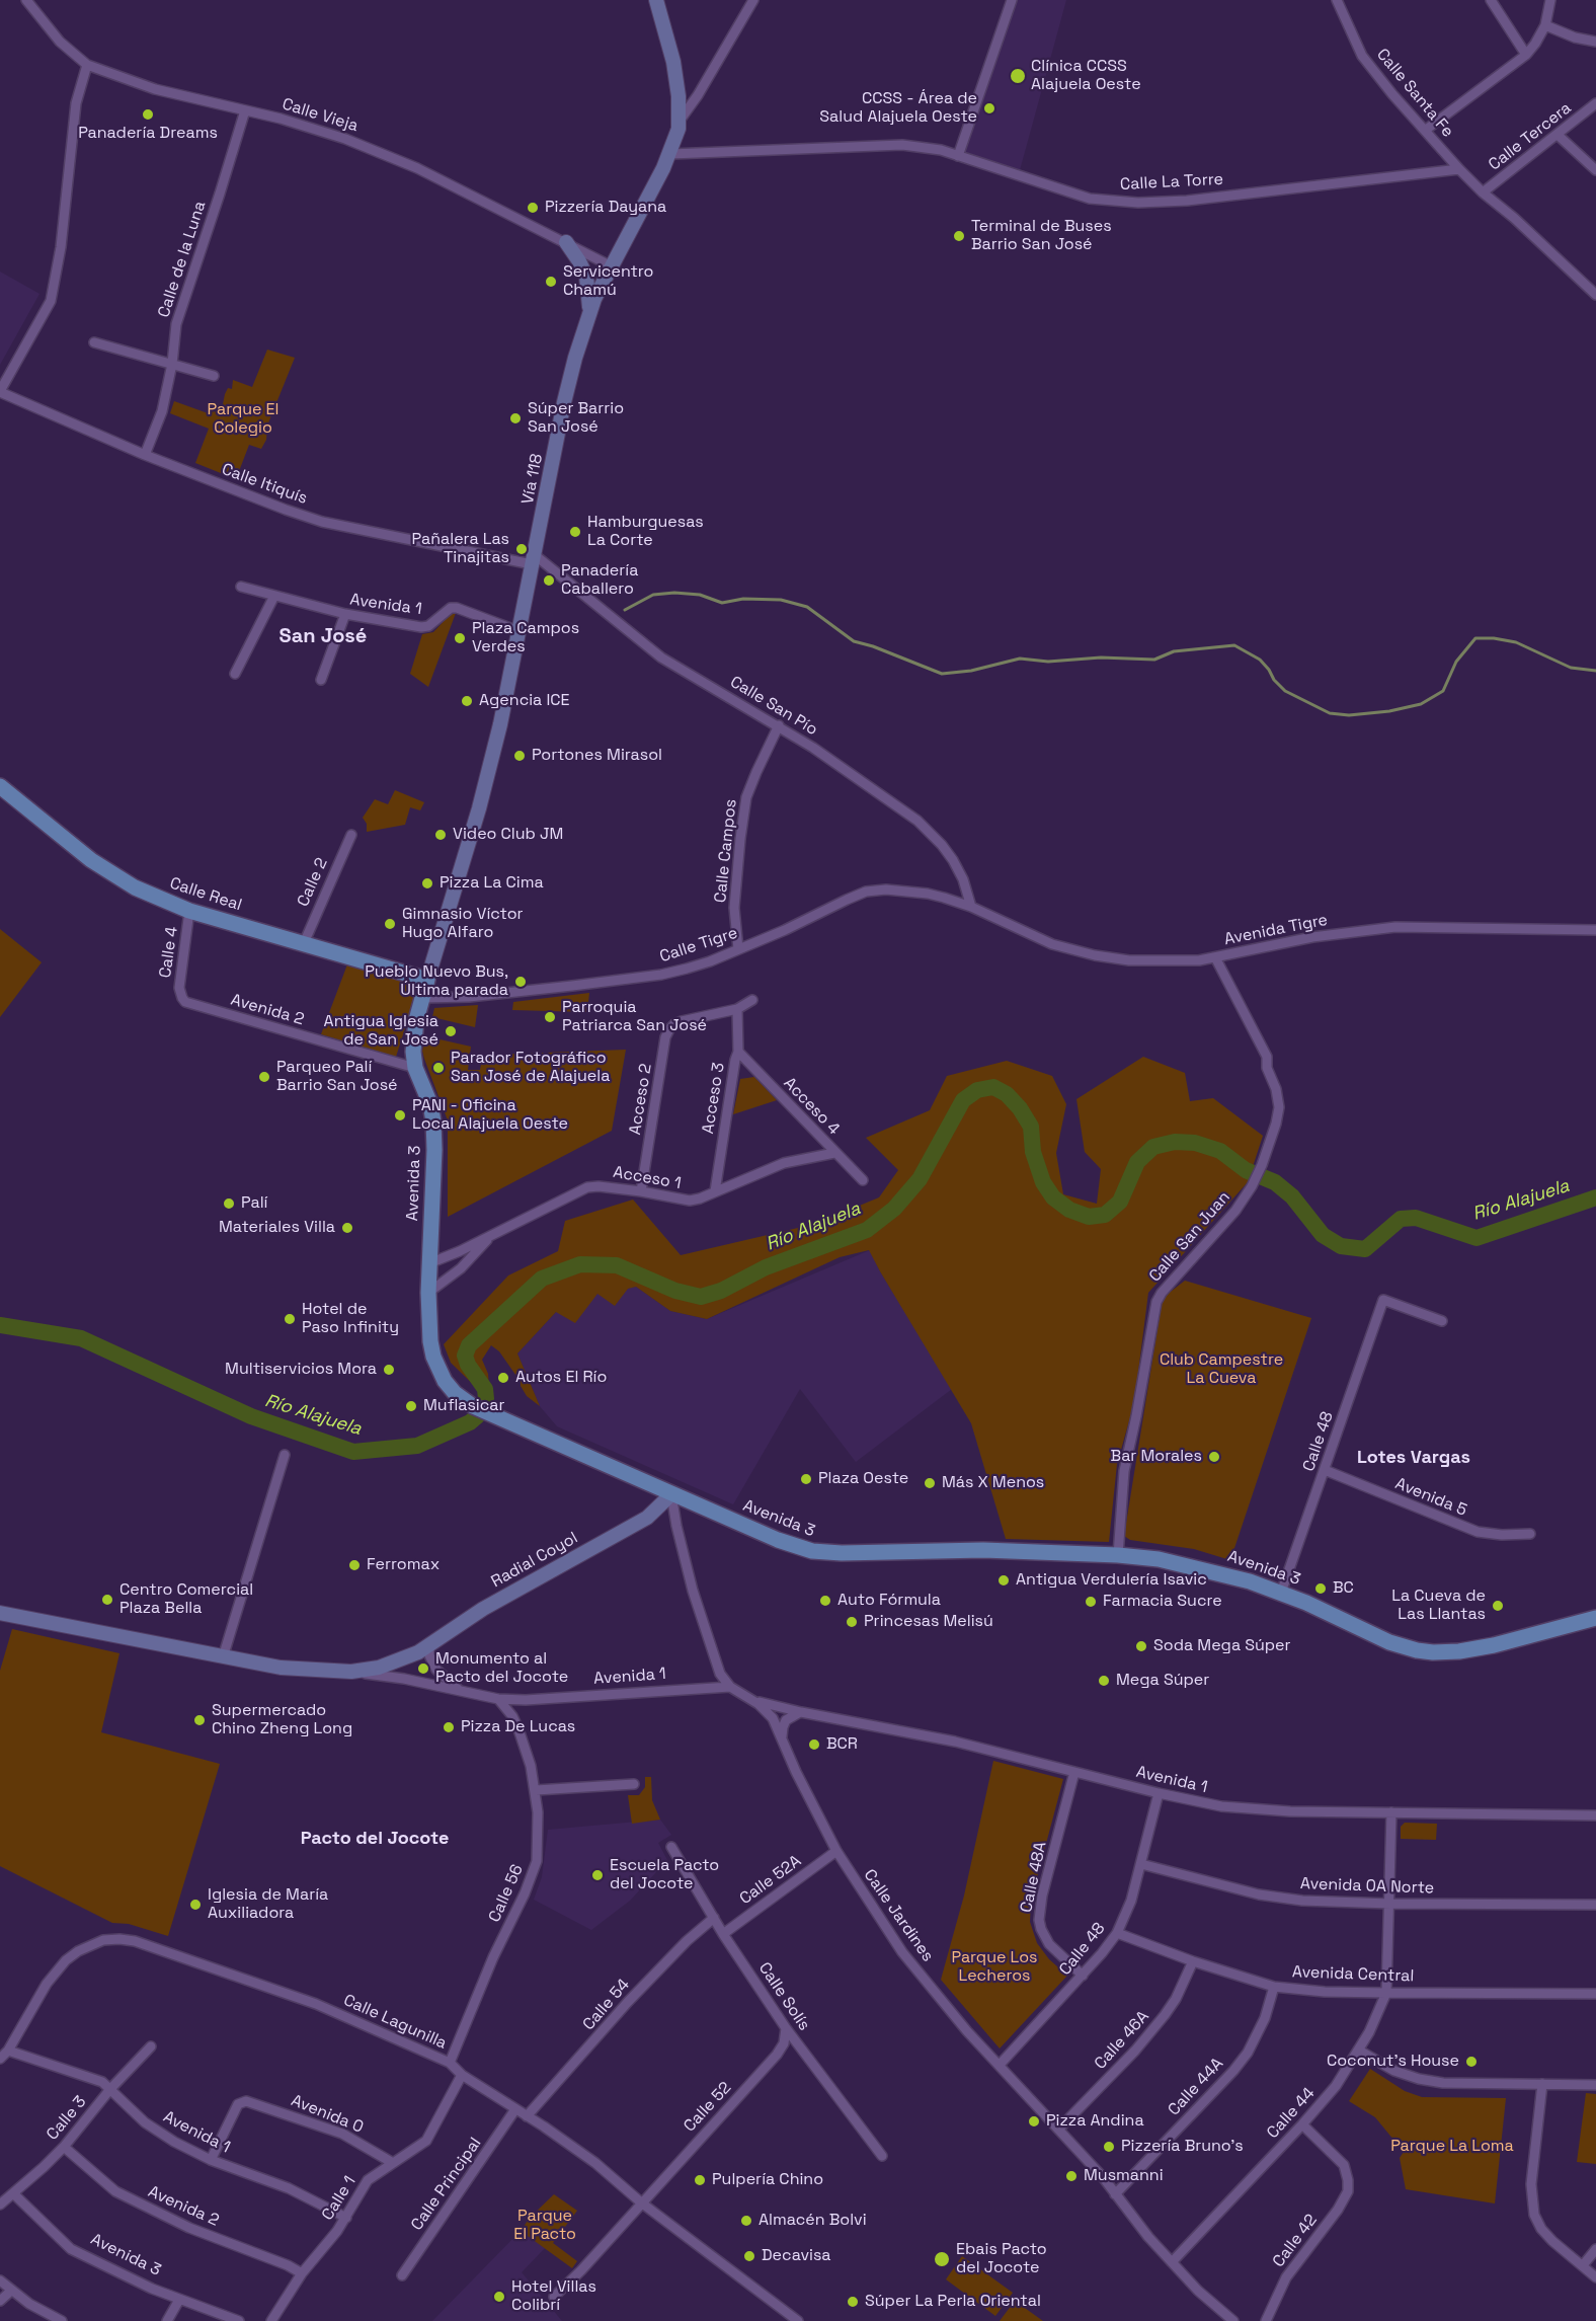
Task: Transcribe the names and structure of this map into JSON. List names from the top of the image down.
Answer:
{
  "streets": {
    "main road": [
      "Vía 118",
      "Calle Real",
      "Avenida 3",
      "Radial Coyol"
    ],
    "street": [
      "Calle Santa Fe",
      "Calle Vieja",
      "Calle Tercera",
      "Calle La Torre",
      "Calle de la Luna",
      "Calle Itiquís",
      "Avenida 1",
      "Calle San Pío",
      "Calle Campos",
      "Calle 2",
      "Avenida Tigre",
      "Calle Tigre",
      "Calle 4",
      "Avenida 2",
      "Acceso 3",
      "Acceso 2",
      "Acceso 4",
      "Acceso 1",
      "Calle San Juan",
      "Calle 48",
      "Avenida 5",
      "Calle 48A",
      "Calle 52A",
      "Avenida 0A Norte",
      "Calle 56",
      "Calle Jardines",
      "Avenida Central",
      "Calle Solís",
      "Calle 54",
      "Calle Lagunilla",
      "Calle 46A",
      "Calle 44A",
      "Calle 52",
      "Calle 44",
      "Avenida 0",
      "Calle 3",
      "Calle Principal",
      "Calle 1",
      "Calle 42"
    ]
  },
  "crossings": [
    ["Calle Santa Fe", "Calle La Torre"],
    ["Calle Vieja", "Calle de la Luna"],
    ["Calle Vieja", "Vía 118"],
    ["Calle La Torre", "Vía 118"],
    ["Calle de la Luna", "Calle Itiquís"],
    ["Vía 118", "Calle Itiquís"],
    ["Vía 118", "Avenida 1"],
    ["Vía 118", "Calle San Pío"],
    ["Vía 118", "Calle Real"],
    ["Vía 118", "Avenida 3"],
    ["Calle Itiquís", "Calle San Pío"],
    ["Avenida 1", "Calle 48"],
    ["Avenida 1", "Radial Coyol"],
    ["Avenida 1", "Calle 48A"],
    ["Avenida 1", "Calle 56"],
    ["Avenida 1", "Calle Jardines"],
    ["Avenida 1", "Calle Lagunilla"],
    ["Avenida 1", "Calle 44"],
    ["Avenida 1", "Avenida 0"],
    ["Avenida 1", "Calle 3"],
    ["Avenida 1", "Calle 1"],
    ["Calle San Pío", "Calle Campos"],
    ["Calle San Pío", "Avenida Tigre"],
    ["Calle San Pío", "Calle Tigre"],
    ["Calle Campos", "Calle Tigre"],
    ["Calle 2", "Calle Real"],
    ["Calle Real", "Calle 4"],
    ["Calle Real", "Avenida 3"],
    ["Avenida Tigre", "Calle Tigre"],
    ["Avenida Tigre", "Calle San Juan"],
    ["Calle Tigre", "Avenida 3"],
    ["Calle 4", "Avenida 2"],
    ["Avenida 2", "Avenida 3"],
    ["Avenida 2", "Calle 3"],
    ["Avenida 2", "Calle 1"],
    ["Acceso 3", "Acceso 2"],
    ["Acceso 3", "Acceso 4"],
    ["Acceso 3", "Acceso 1"],
    ["Acceso 2", "Acceso 1"],
    ["Acceso 4", "Acceso 1"],
    ["Acceso 1", "Avenida 3"],
    ["Avenida 3", "Calle San Juan"],
    ["Avenida 3", "Calle 48"],
    ["Avenida 3", "Radial Coyol"],
    ["Avenida 3", "Calle Jardines"],
    ["Avenida 3", "Calle 3"],
    ["Calle 48", "Avenida 5"],
    ["Calle 48", "Calle 48A"],
    ["Calle 48", "Avenida 0A Norte"],
    ["Calle 48", "Calle Jardines"],
    ["Calle 48", "Avenida Central"],
    ["Radial Coyol", "Calle Jardines"],
    ["Calle 52A", "Calle Jardines"],
    ["Calle 52A", "Calle Solís"],
    ["Avenida 0A Norte", "Calle 44"],
    ["Calle 56", "Calle Lagunilla"],
    ["Calle Jardines", "Calle 46A"],
    ["Calle Jardines", "Calle 44A"],
    ["Calle Jardines", "Calle 44"],
    ["Avenida Central", "Calle 46A"],
    ["Avenida Central", "Calle 44A"],
    ["Avenida Central", "Calle 44"],
    ["Calle Solís", "Calle 54"],
    ["Calle Solís", "Calle 52"],
    ["Calle 54", "Calle Lagunilla"],
    ["Calle Lagunilla", "Calle 52"],
    ["Calle Lagunilla", "Calle Principal"],
    ["Calle Lagunilla", "Calle 1"],
    ["Calle 44", "Calle 42"],
    ["Avenida 0", "Calle 1"]
  ],
  "districts": ["San José", "Lotes Vargas", "Pacto del Jocote"],
  "water": ["Río Alajuela"],
  "parks": [
    "Parque El Colegio",
    "Club Campestre La Cueva",
    "Parque Los Lecheros",
    "Parque La Loma",
    "Parque El Pacto"
  ],
  "places": [
    "Clínica CCSS Alajuela Oeste",
    "CCSS - Área de Salud Alajuela Oeste",
    "Panadería Dreams",
    "Pizzería Dayana",
    "Terminal de Buses Barrio San José",
    "Servicentro Chamú",
    "Súper Barrio San José",
    "Hamburguesas La Corte",
    "Pañalera Las Tinajitas",
    "Panadería Caballero",
    "Plaza Campos Verdes",
    "Agencia ICE",
    "Portones Mirasol",
    "Video Club JM",
    "Pizza La Cima",
    "Gimnasio Víctor Hugo Alfaro",
    "Pueblo Nuevo Bus, Última parada",
    "Parroquia Patriarca San José",
    "Antigua Iglesia de San José",
    "Parador Fotográfico San José de Alajuela",
    "Parqueo Palí Barrio San José",
    "PANI - Oficina Local Alajuela Oeste",
    "Palí",
    "Materiales Villa",
    "Hotel de Paso Infinity",
    "Multiservicios Mora",
    "Autos El Río",
    "Muflasicar",
    "Bar Morales",
    "Plaza Oeste",
    "Más X Menos",
    "Ferromax",
    "Antigua Verdulería Isavic",
    "BC",
    "Centro Comercial Plaza Bella",
    "Auto Fórmula",
    "Farmacia Sucre",
    "La Cueva de Las Llantas",
    "Princesas Melisú",
    "Soda Mega Súper",
    "Monumento al Pacto del Jocote",
    "Mega Súper",
    "Supermercado Chino Zheng Long",
    "Pizza De Lucas",
    "BCR",
    "Escuela Pacto del Jocote",
    "Iglesia de María Auxiliadora",
    "Coconut's House",
    "Pizza Andina",
    "Pizzería Bruno's",
    "Musmanni",
    "Pulpería Chino",
    "Almacén Bolvi",
    "Decavisa",
    "Ebais Pacto del Jocote",
    "Hotel Villas Colibrí",
    "Súper La Perla Oriental"
  ]
}
